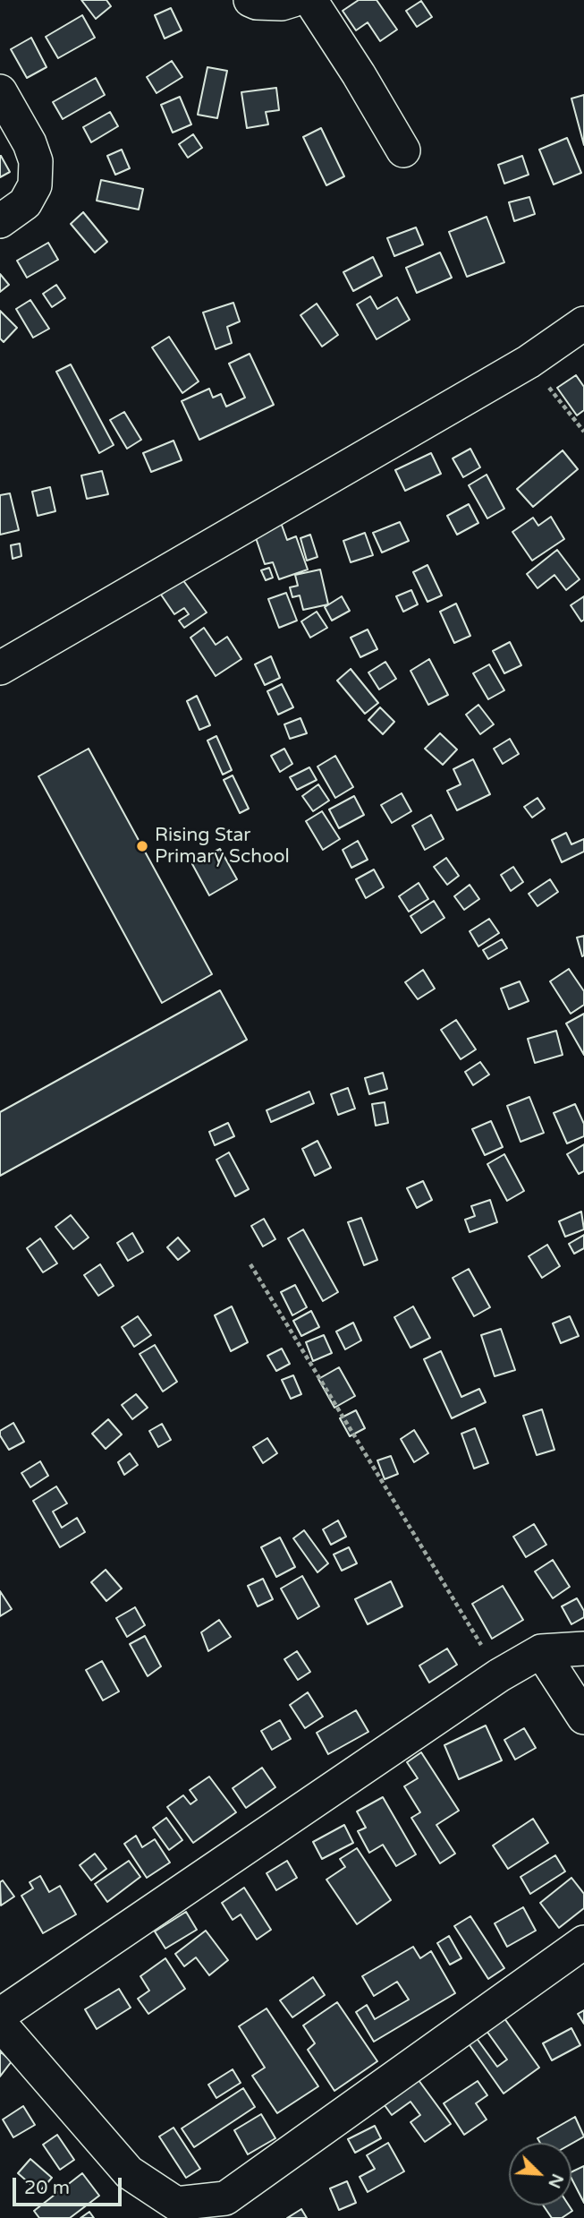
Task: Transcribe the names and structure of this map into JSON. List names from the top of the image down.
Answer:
{
  "places": ["Rising Star Primary School"],
  "scale_bar": "20 m",
  "north": "bottom right"
}
